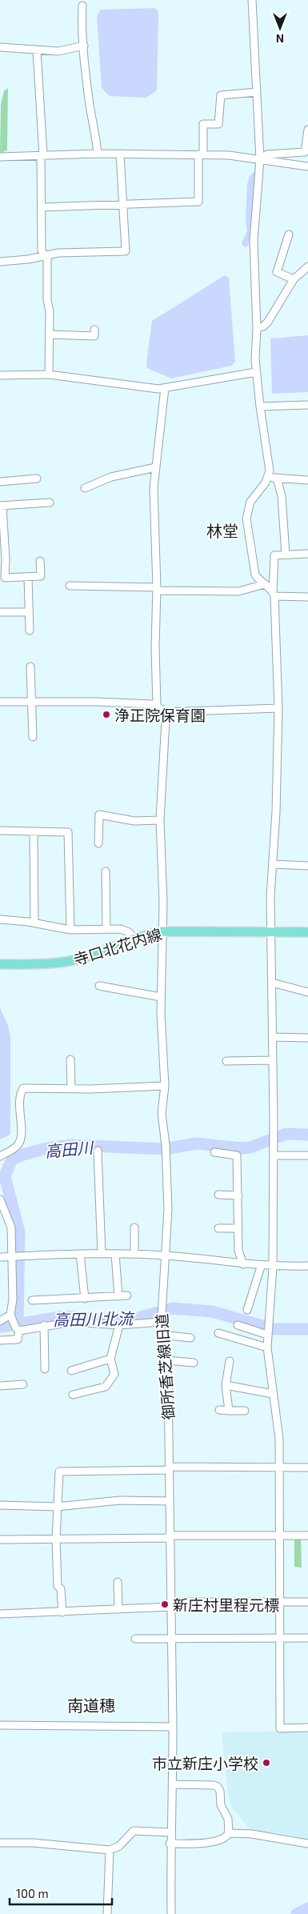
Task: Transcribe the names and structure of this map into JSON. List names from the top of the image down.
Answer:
{
  "streets": {
    "main road": ["寺口北花内線"],
    "street": ["御所香芝線旧道"]
  },
  "crossings": [
    ["寺口北花内線", "御所香芝線旧道"]
  ],
  "districts": ["林堂", "南道穗"],
  "water": ["高田川", "高田川北流"],
  "places": ["浄正院保育園", "新庄村里程元標", "市立新庄小学校"],
  "scale_bar": "100 m",
  "north": "bottom"
}
